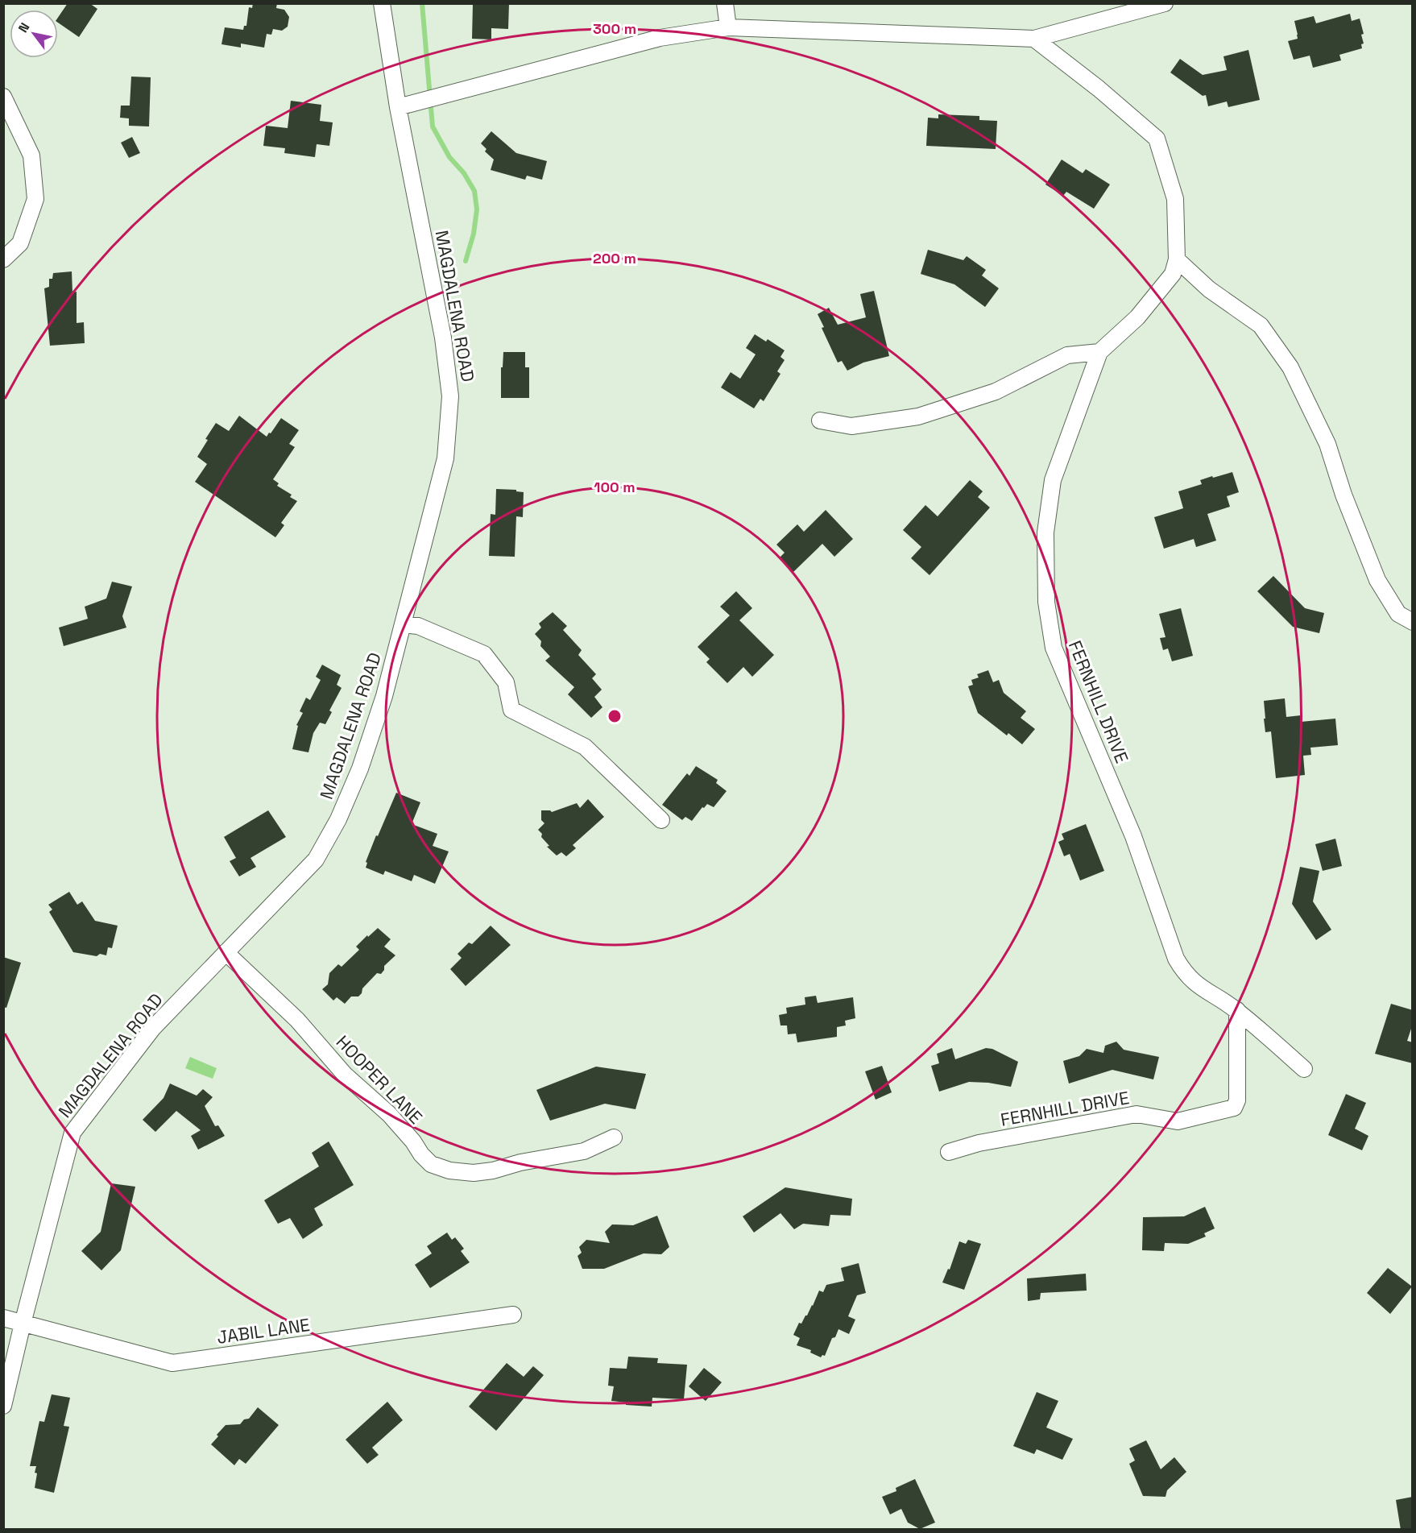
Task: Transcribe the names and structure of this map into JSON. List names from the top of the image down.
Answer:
{
  "streets": {
    "street": [
      "MAGDALENA ROAD",
      "FERNHILL DRIVE",
      "HOOPER LANE",
      "JABIL LANE"
    ]
  },
  "crossings": [
    ["MAGDALENA ROAD", "HOOPER LANE"],
    ["MAGDALENA ROAD", "JABIL LANE"]
  ],
  "north": "top left",
  "rings": ["300 m", "200 m", "100 m"]
}
